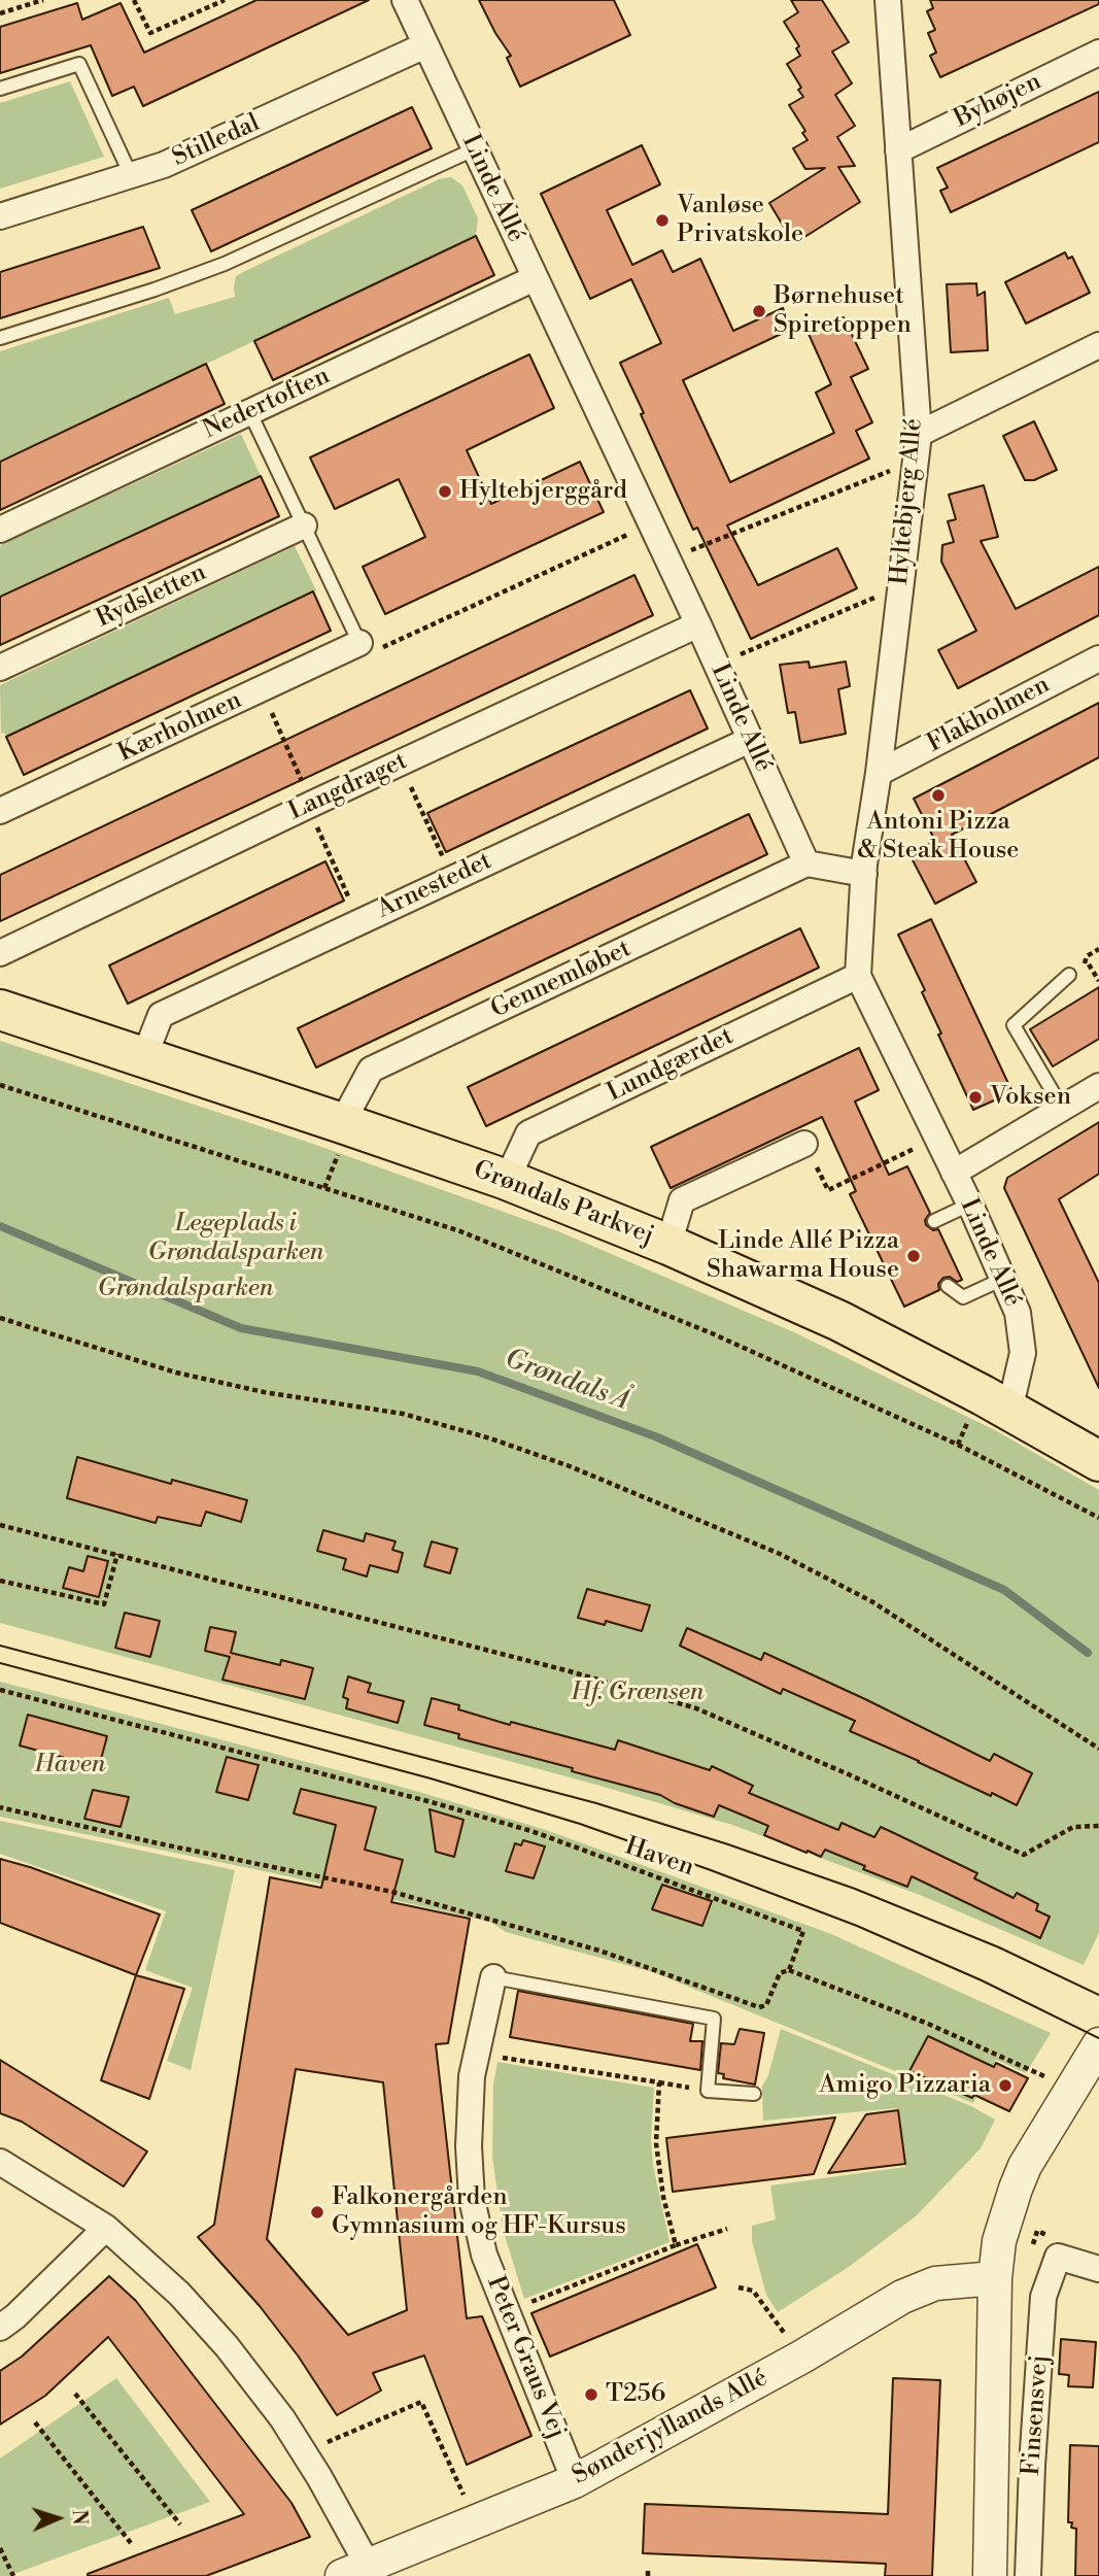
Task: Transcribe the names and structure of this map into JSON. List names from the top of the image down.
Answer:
{
  "streets": {
    "main road": ["Grøndals Parkvej"],
    "street": [
      "Byhøjen",
      "Stilledal",
      "Linde Allé",
      "Nedertoften",
      "Hyltebjerg Allé",
      "Rydsletten",
      "Flakholmen",
      "Kærholmen",
      "Langdraget",
      "Arnestedet",
      "Gennemløbet",
      "Lundgærdet",
      "Peter Graus Vej",
      "Finsensvej",
      "Sønderjyllands Allé"
    ],
    "path": ["Haven"]
  },
  "crossings": [
    ["Byhøjen", "Hyltebjerg Allé"],
    ["Stilledal", "Linde Allé"],
    ["Linde Allé", "Nedertoften"],
    ["Linde Allé", "Hyltebjerg Allé"],
    ["Linde Allé", "Langdraget"],
    ["Linde Allé", "Arnestedet"],
    ["Linde Allé", "Gennemløbet"],
    ["Linde Allé", "Lundgærdet"],
    ["Linde Allé", "Grøndals Parkvej"],
    ["Hyltebjerg Allé", "Flakholmen"],
    ["Arnestedet", "Grøndals Parkvej"],
    ["Gennemløbet", "Grøndals Parkvej"],
    ["Lundgærdet", "Grøndals Parkvej"],
    ["Peter Graus Vej", "Sønderjyllands Allé"],
    ["Finsensvej", "Sønderjyllands Allé"]
  ],
  "water": ["Grøndals Å"],
  "parks": [
    "Legeplads i Grøndalsparken",
    "Grøndalsparken",
    "Hf. Grænsen",
    "Haven"
  ],
  "places": [
    "Vanløse Privatskole",
    "Børnehuset Spiretoppen",
    "Hyltebjerggård",
    "Antoni Pizza & Steak House",
    "Voksen",
    "Linde Allé Pizza Shawarma House",
    "Amigo Pizzaria",
    "Falkonergården Gymnasium og HF-Kursus",
    "T256"
  ],
  "north": "right"
}
